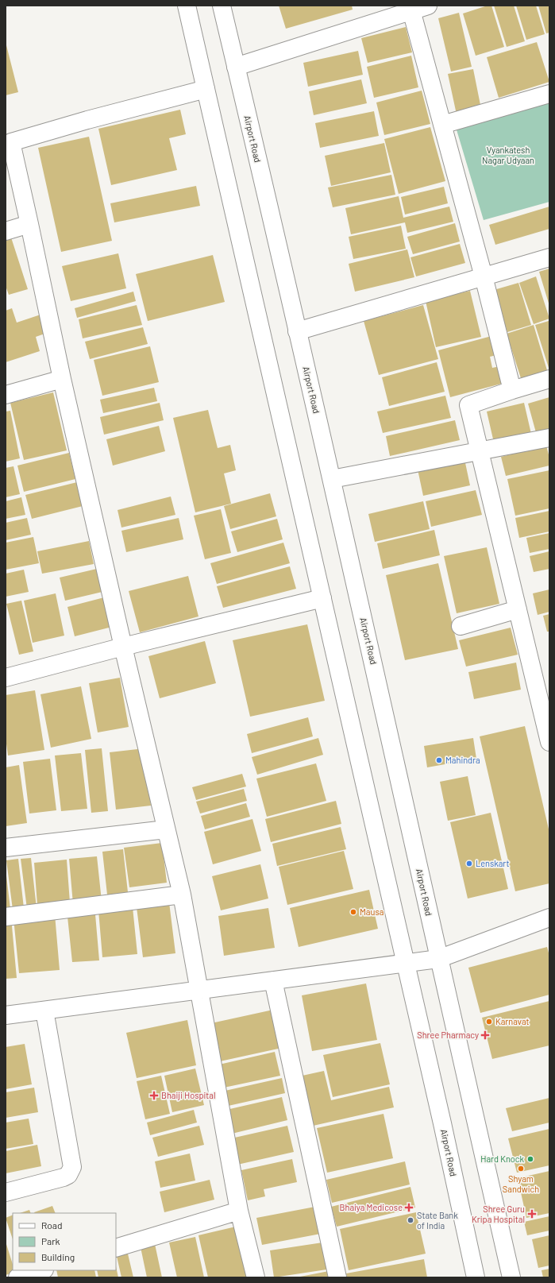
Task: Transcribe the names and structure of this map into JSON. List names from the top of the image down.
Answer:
{
  "streets": {
    "street": ["Airport Road"]
  },
  "parks": ["Vyankatesh Nagar Udyaan"],
  "places": {
    "other": [
      "Mahindra",
      "Lenskart",
      "Mausa",
      "Karnavat",
      "Hard Knock",
      "Shyam Sandwich",
      "State Bank of India"
    ],
    "health": [
      "Shree Pharmacy",
      "Bhaiji Hospital",
      "Bhaiya Medicose",
      "Shree Guru Kripa Hospital"
    ]
  },
  "legend": ["Road", "Park", "Building"]
}
